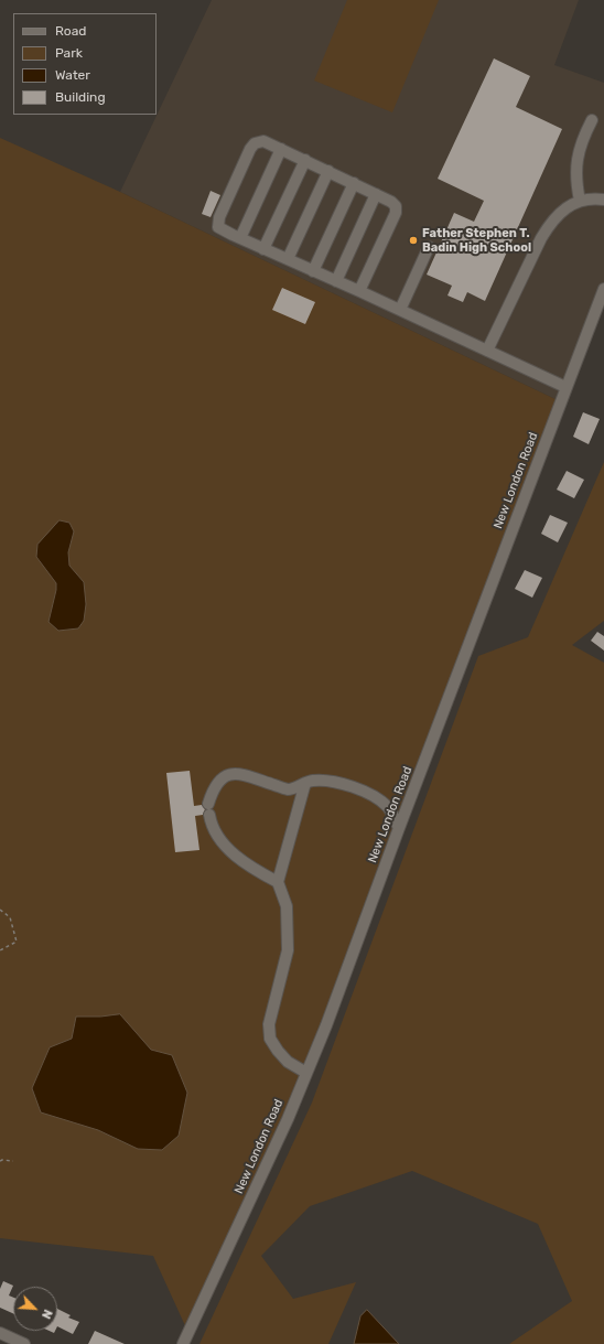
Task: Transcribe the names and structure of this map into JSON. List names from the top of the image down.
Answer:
{
  "streets": {
    "street": ["New London Road"]
  },
  "places": ["Father Stephen T. Badin High School"],
  "legend": [
    "Road",
    "Park",
    "Water",
    "Building"
  ],
  "north": "bottom right"
}
